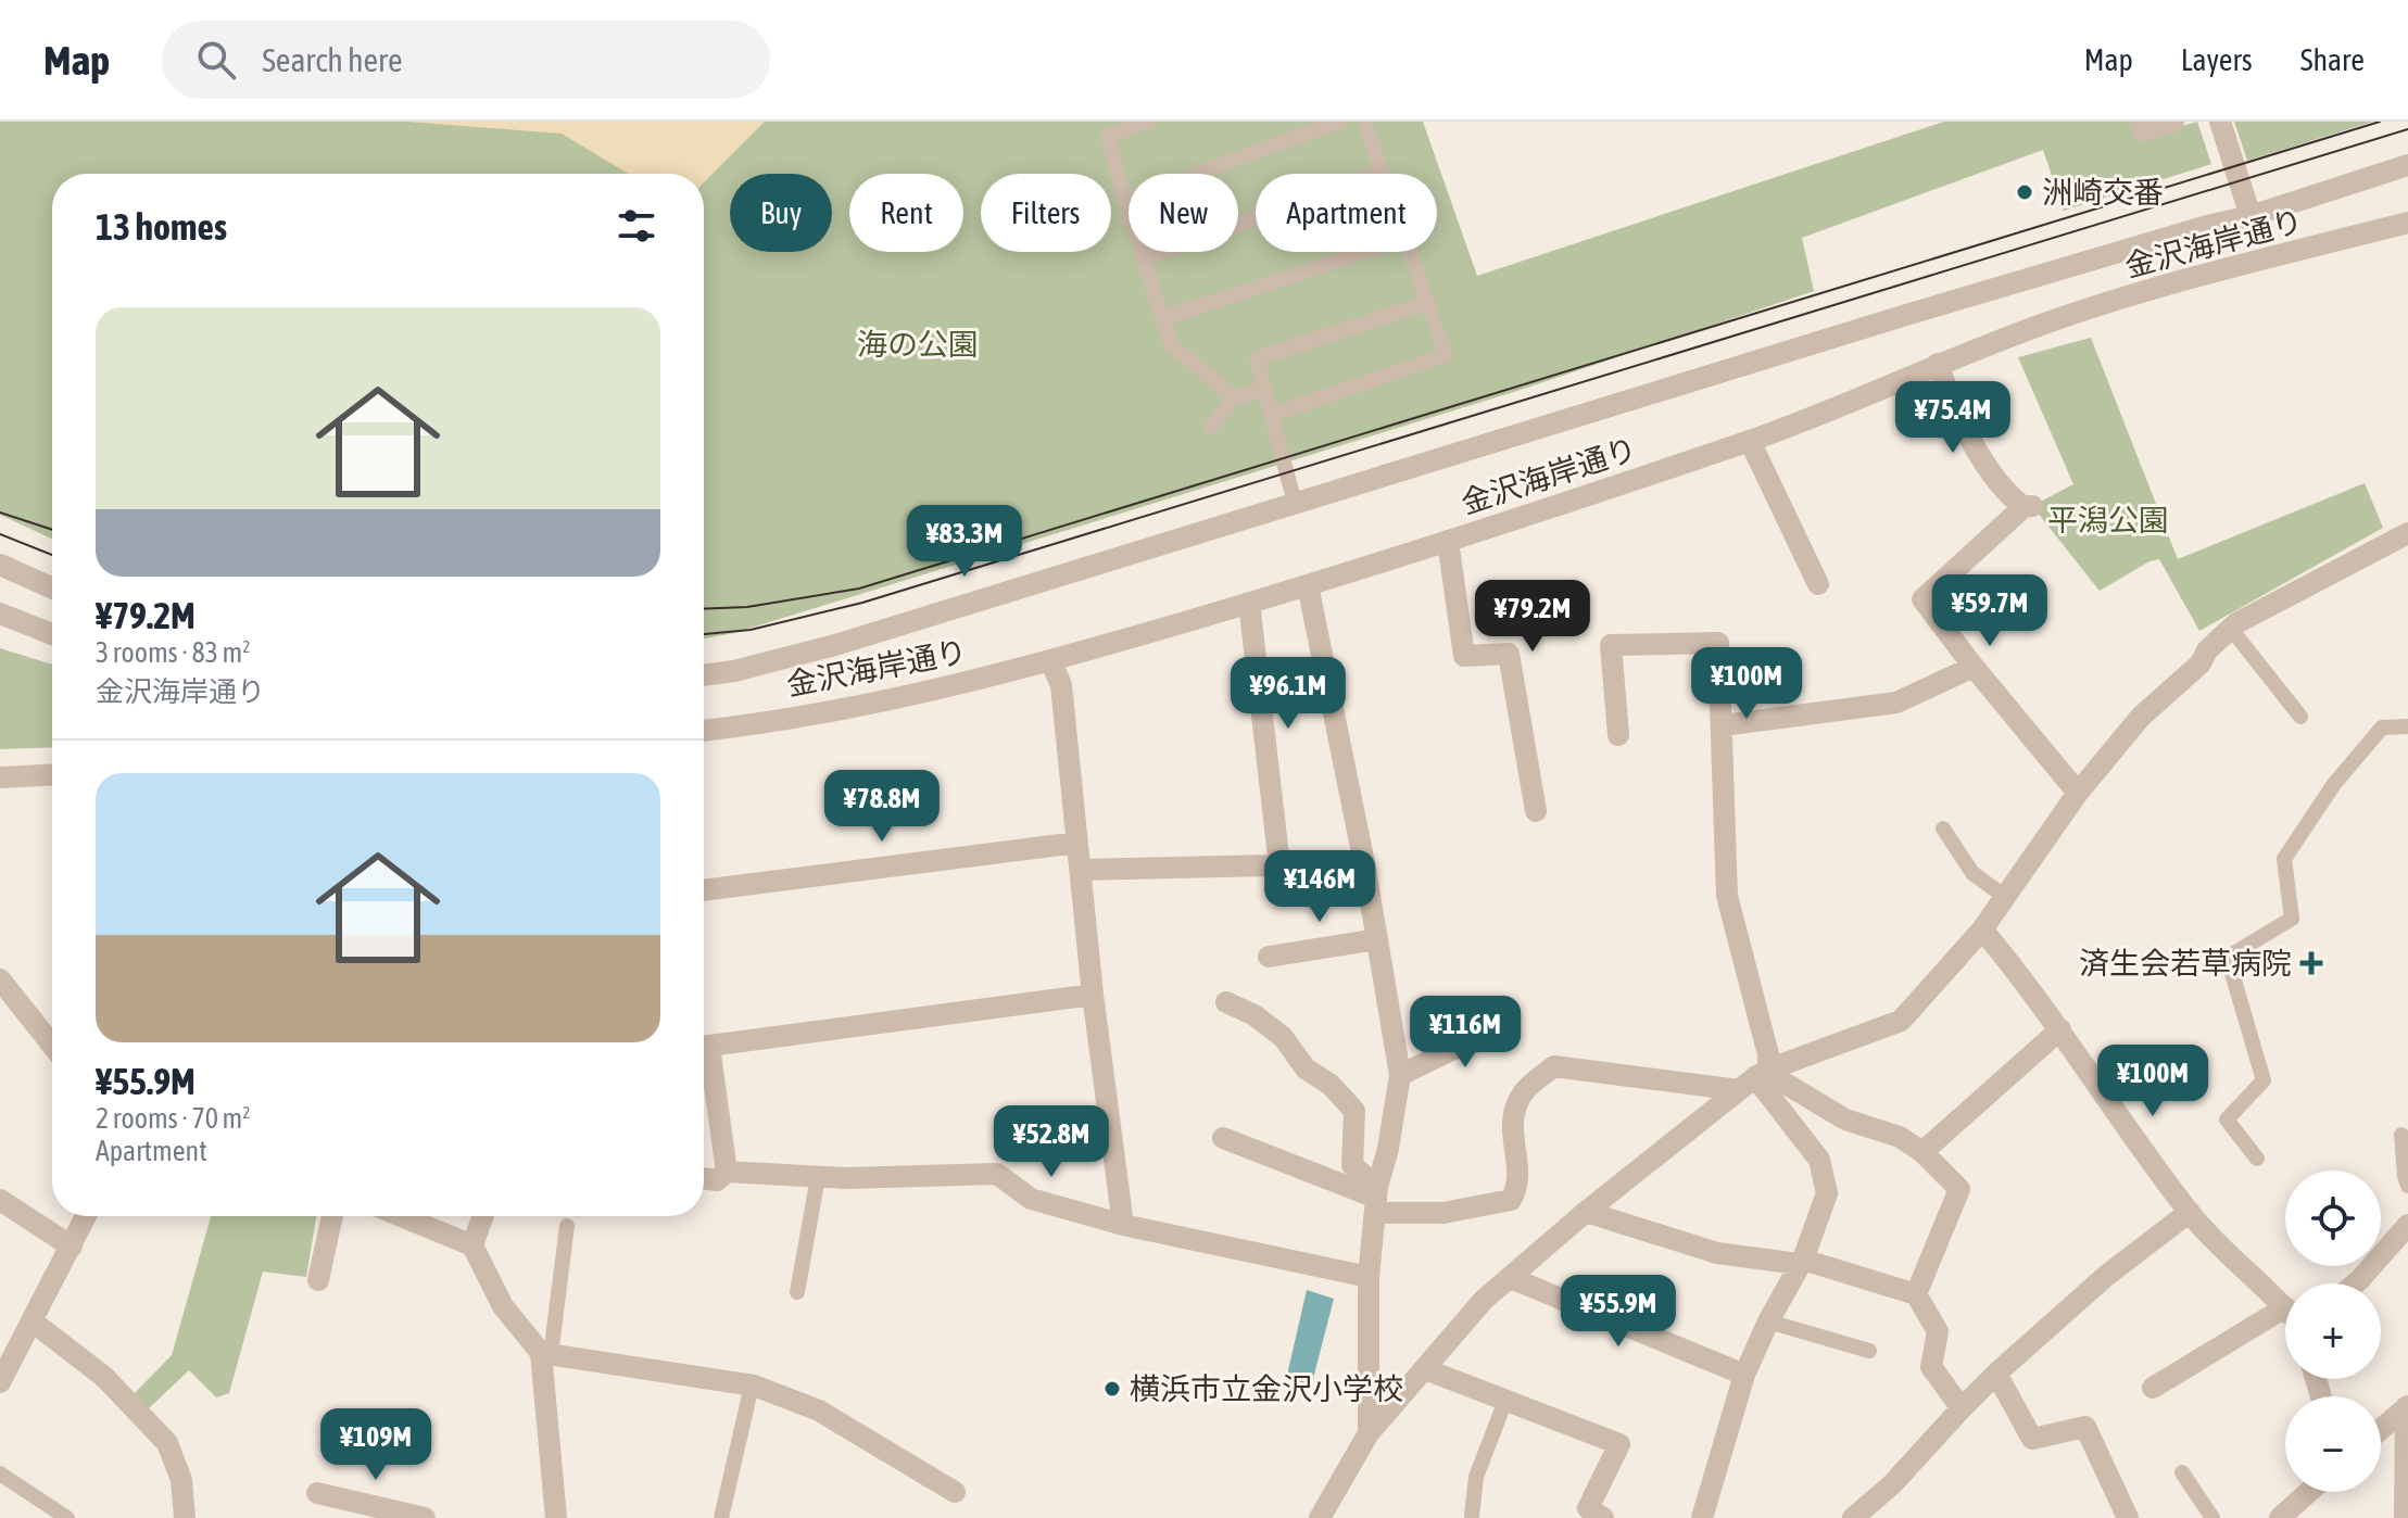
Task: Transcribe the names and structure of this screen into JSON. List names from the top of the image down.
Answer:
{
  "streets": {
    "street": ["金沢海岸通り"]
  },
  "parks": ["海の公園", "平潟公園"],
  "places": {
    "other": ["洲崎交番", "横浜市立金沢小学校"],
    "health": ["済生会若草病院"]
  },
  "page": {
    "header": "Map",
    "search": "Search here",
    "nav": ["Map", "Layers", "Share"],
    "chip": [
      "Buy",
      "Rent",
      "Filters",
      "New",
      "Apartment"
    ],
    "heading": "13 homes",
    "list": [
      {
        "name": "¥79.2M",
        "note": "3 rooms · 83 m² · 金沢海岸通り"
      },
      {
        "name": "¥55.9M",
        "note": "2 rooms · 70 m² · Apartment"
      }
    ],
    "price": [
      "¥75.4M",
      "¥83.3M",
      "¥59.7M",
      "¥79.2M",
      "¥100M",
      "¥96.1M",
      "¥78.8M",
      "¥146M",
      "¥116M",
      "¥100M",
      "¥52.8M",
      "¥55.9M",
      "¥109M"
    ],
    "map_buttons": ["+", "−"]
  }
}
